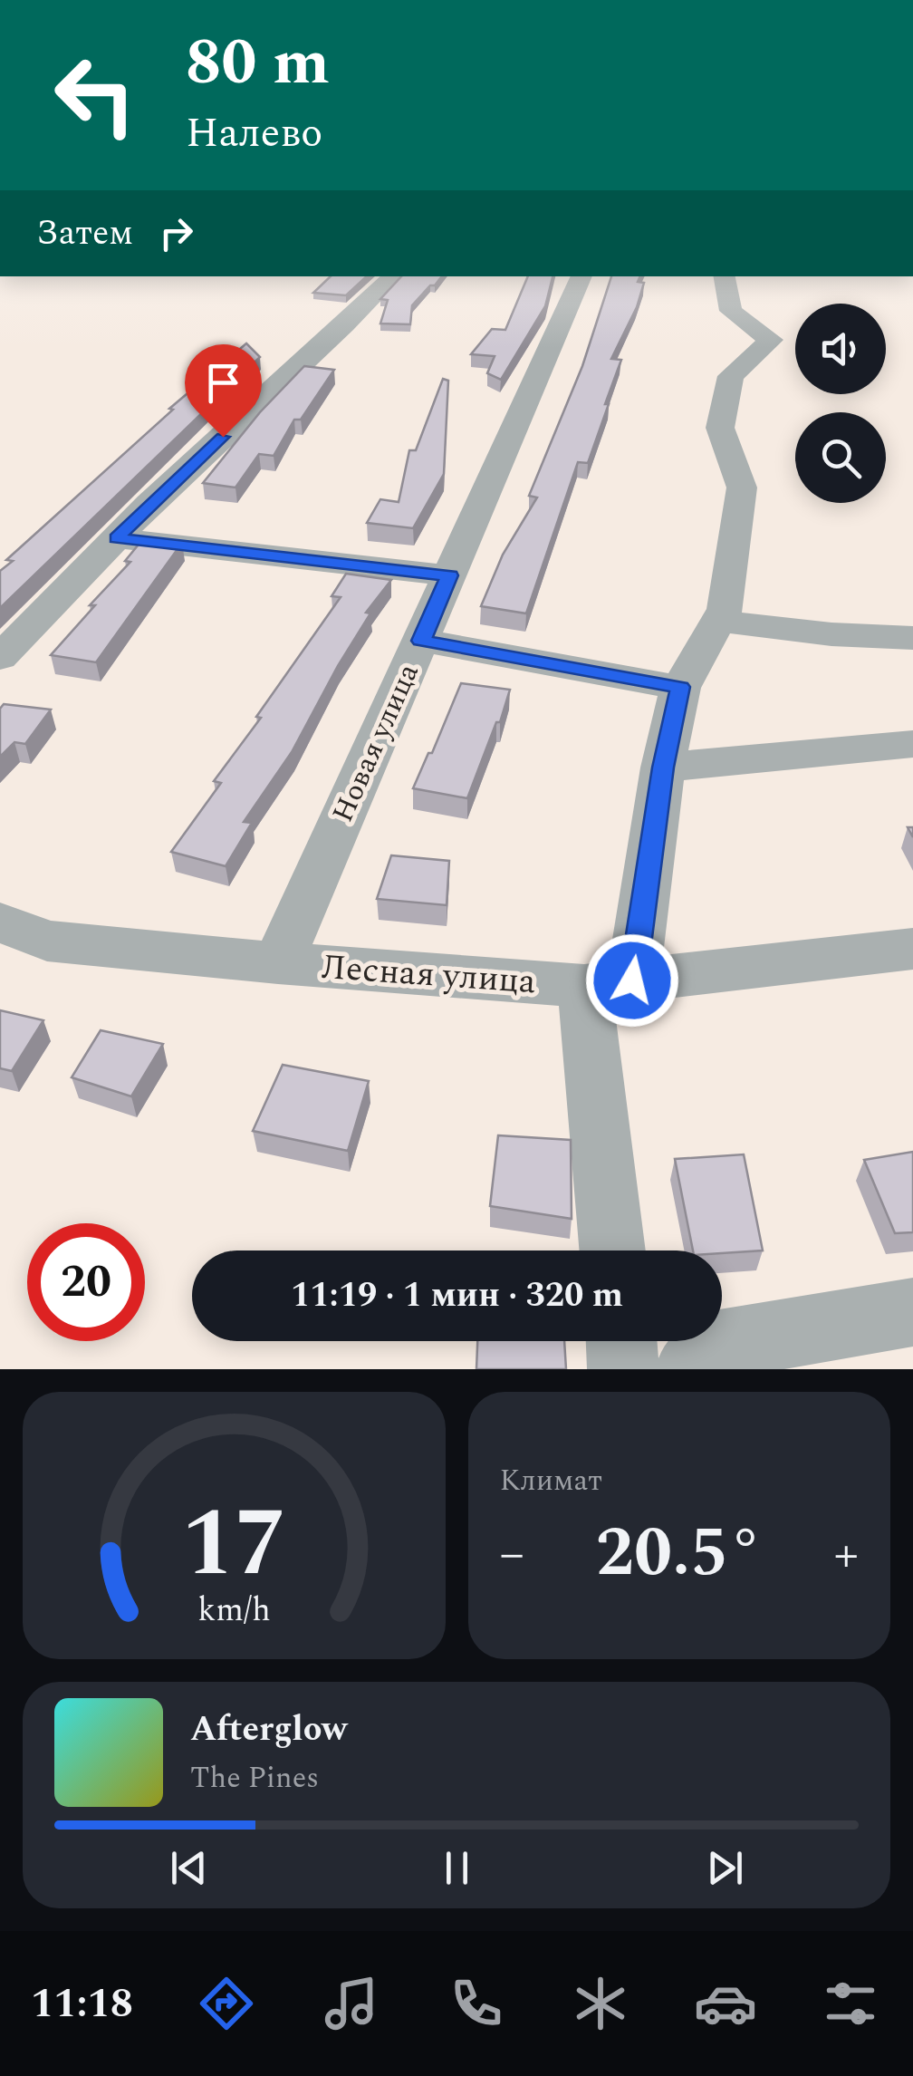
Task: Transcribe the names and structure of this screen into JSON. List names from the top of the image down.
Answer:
{
  "streets": {
    "street": ["Новая улица", "Лесная улица"]
  },
  "crossings": [
    ["Новая улица", "Лесная улица"]
  ],
  "page": {
    "turn": ["80 m", "Налево"],
    "then": "Затем",
    "limit": "20",
    "trip": "11:19 · 1 мин · 320 m",
    "tile": "Климат",
    "heat": ["−", "20.5°", "+"],
    "song": ["Afterglow", "The Pines"],
    "tabs": "11:18",
    "gauge": ["17", "km/h"]
  }
}
